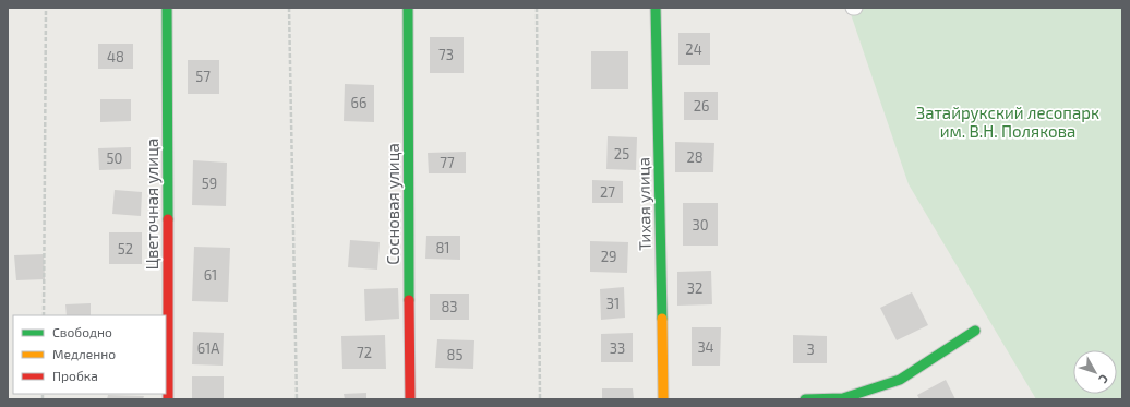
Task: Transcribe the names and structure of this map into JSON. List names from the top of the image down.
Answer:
{
  "streets": {
    "street": ["Цветочная улица", "Сосновая улица", "Тихая улица"]
  },
  "parks": ["Затайрукский лесопарк им. В.Н. Полякова"],
  "house_numbers": [
    "24",
    "73",
    "48",
    "57",
    "66",
    "26",
    "25",
    "28",
    "50",
    "77",
    "59",
    "27",
    "30",
    "81",
    "52",
    "29",
    "61",
    "32",
    "31",
    "83",
    "34",
    "61А",
    "33",
    "3",
    "72",
    "85"
  ],
  "legend": ["Свободно", "Медленно", "Пробка"],
  "north": "bottom right"
}
